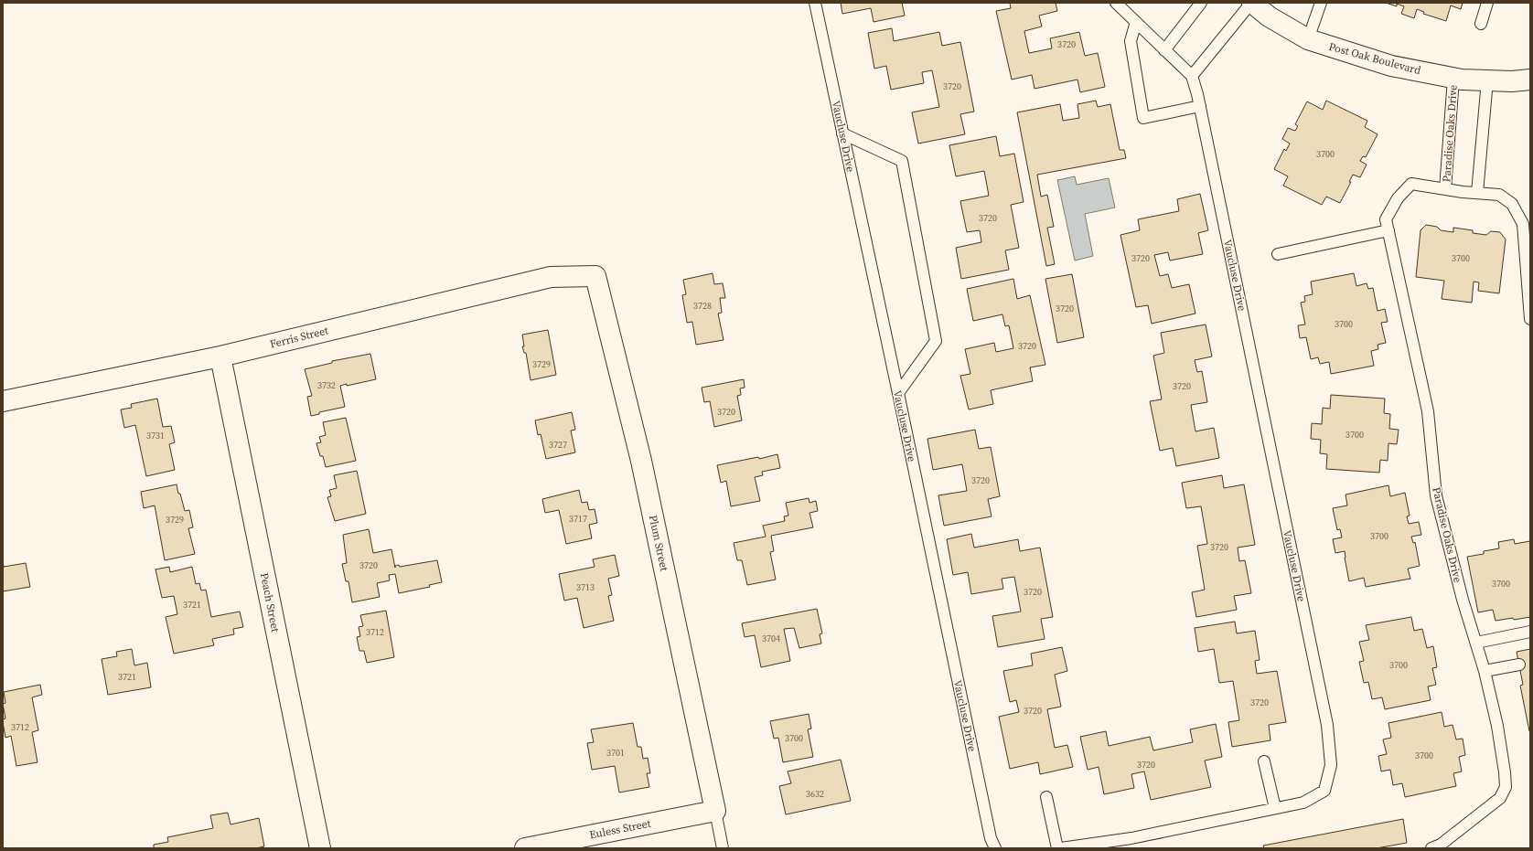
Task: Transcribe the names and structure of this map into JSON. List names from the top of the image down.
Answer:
{
  "streets": {
    "street": [
      "Post Oak Boulevard",
      "Ferris Street",
      "Plum Street",
      "Peach Street",
      "Euless Street"
    ],
    "lane": ["Paradise Oaks Drive", "Vaucluse Drive"]
  },
  "crossings": [
    ["Post Oak Boulevard", "Paradise Oaks Drive"],
    ["Ferris Street", "Plum Street"],
    ["Ferris Street", "Peach Street"],
    ["Plum Street", "Euless Street"]
  ],
  "house_numbers": [
    "3720",
    "3720",
    "3700",
    "3720",
    "3720",
    "3700",
    "3728",
    "3720",
    "3700",
    "3720",
    "3729",
    "3732",
    "3720",
    "3720",
    "3700",
    "3731",
    "3727",
    "3720",
    "3717",
    "3729",
    "3700",
    "3720",
    "3720",
    "3700",
    "3713",
    "3720",
    "3721",
    "3712",
    "3704",
    "3700",
    "3721",
    "3720",
    "3720",
    "3712",
    "3700",
    "3701",
    "3700",
    "3720",
    "3632"
  ]
}
